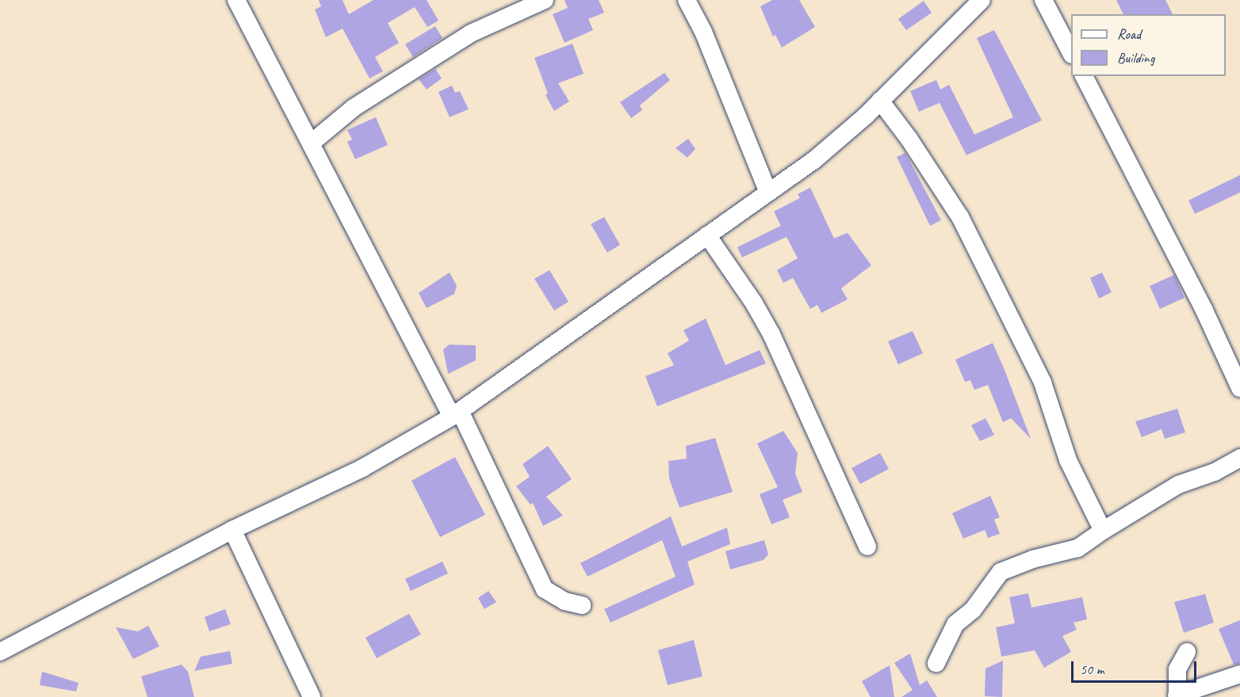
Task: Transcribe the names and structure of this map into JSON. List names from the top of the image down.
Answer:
{
  "legend": ["Road", "Building"],
  "scale_bar": "50 m"
}
